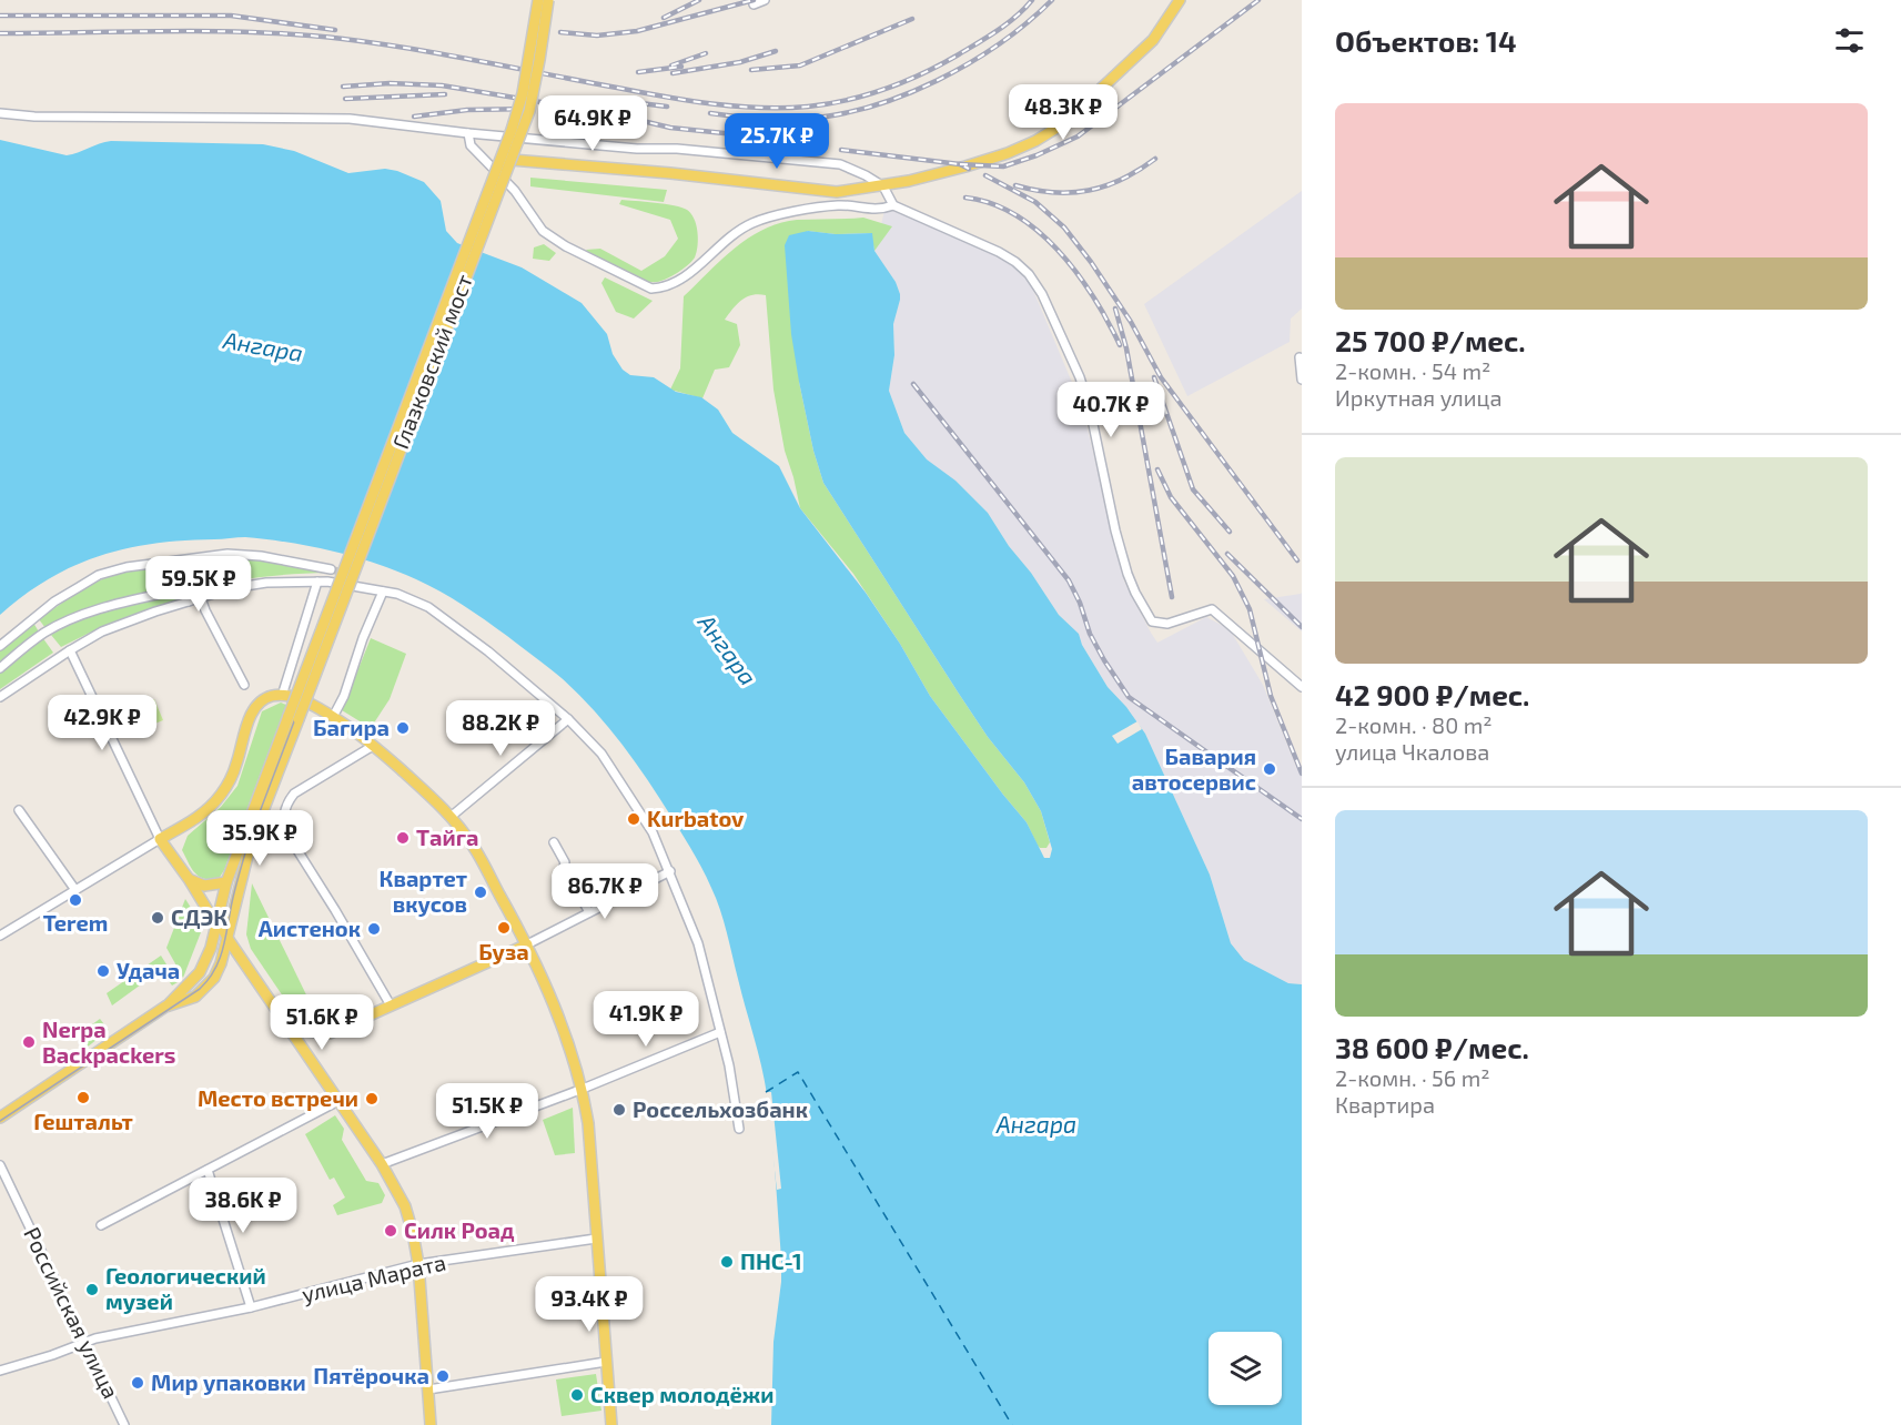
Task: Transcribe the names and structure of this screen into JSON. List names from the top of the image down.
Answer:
{
  "streets": {
    "main road": ["Глазковский мост"],
    "street": ["улица Марата", "Российская улица"]
  },
  "crossings": [
    ["улица Марата", "Российская улица"]
  ],
  "water": ["Ангара"],
  "places": [
    "Багира",
    "Бавария автосервис",
    "Kurbatov",
    "Тайга",
    "Квартет вкусов",
    "Terem",
    "СДЭК",
    "Буза",
    "Аистенок",
    "Удача",
    "Nerpa Backpackers",
    "Гештальт",
    "Место встречи",
    "Россельхозбанк",
    "Силк Роад",
    "ПНС-1",
    "Геологический музей",
    "Пятёрочка",
    "Мир упаковки",
    "Сквер молодёжи"
  ],
  "page": {
    "heading": "Объектов: 14",
    "list": [
      {
        "name": "25 700 ₽/мес.",
        "note": "2-комн. · 54 m² · Иркутная улица"
      },
      {
        "name": "42 900 ₽/мес.",
        "note": "2-комн. · 80 m² · улица Чкалова"
      },
      {
        "name": "38 600 ₽/мес.",
        "note": "2-комн. · 56 m² · Квартира"
      }
    ],
    "price": [
      "48.3K ₽",
      "64.9K ₽",
      "25.7K ₽",
      "40.7K ₽",
      "59.5K ₽",
      "42.9K ₽",
      "88.2K ₽",
      "35.9K ₽",
      "86.7K ₽",
      "41.9K ₽",
      "51.6K ₽",
      "51.5K ₽",
      "38.6K ₽",
      "93.4K ₽"
    ]
  }
}
